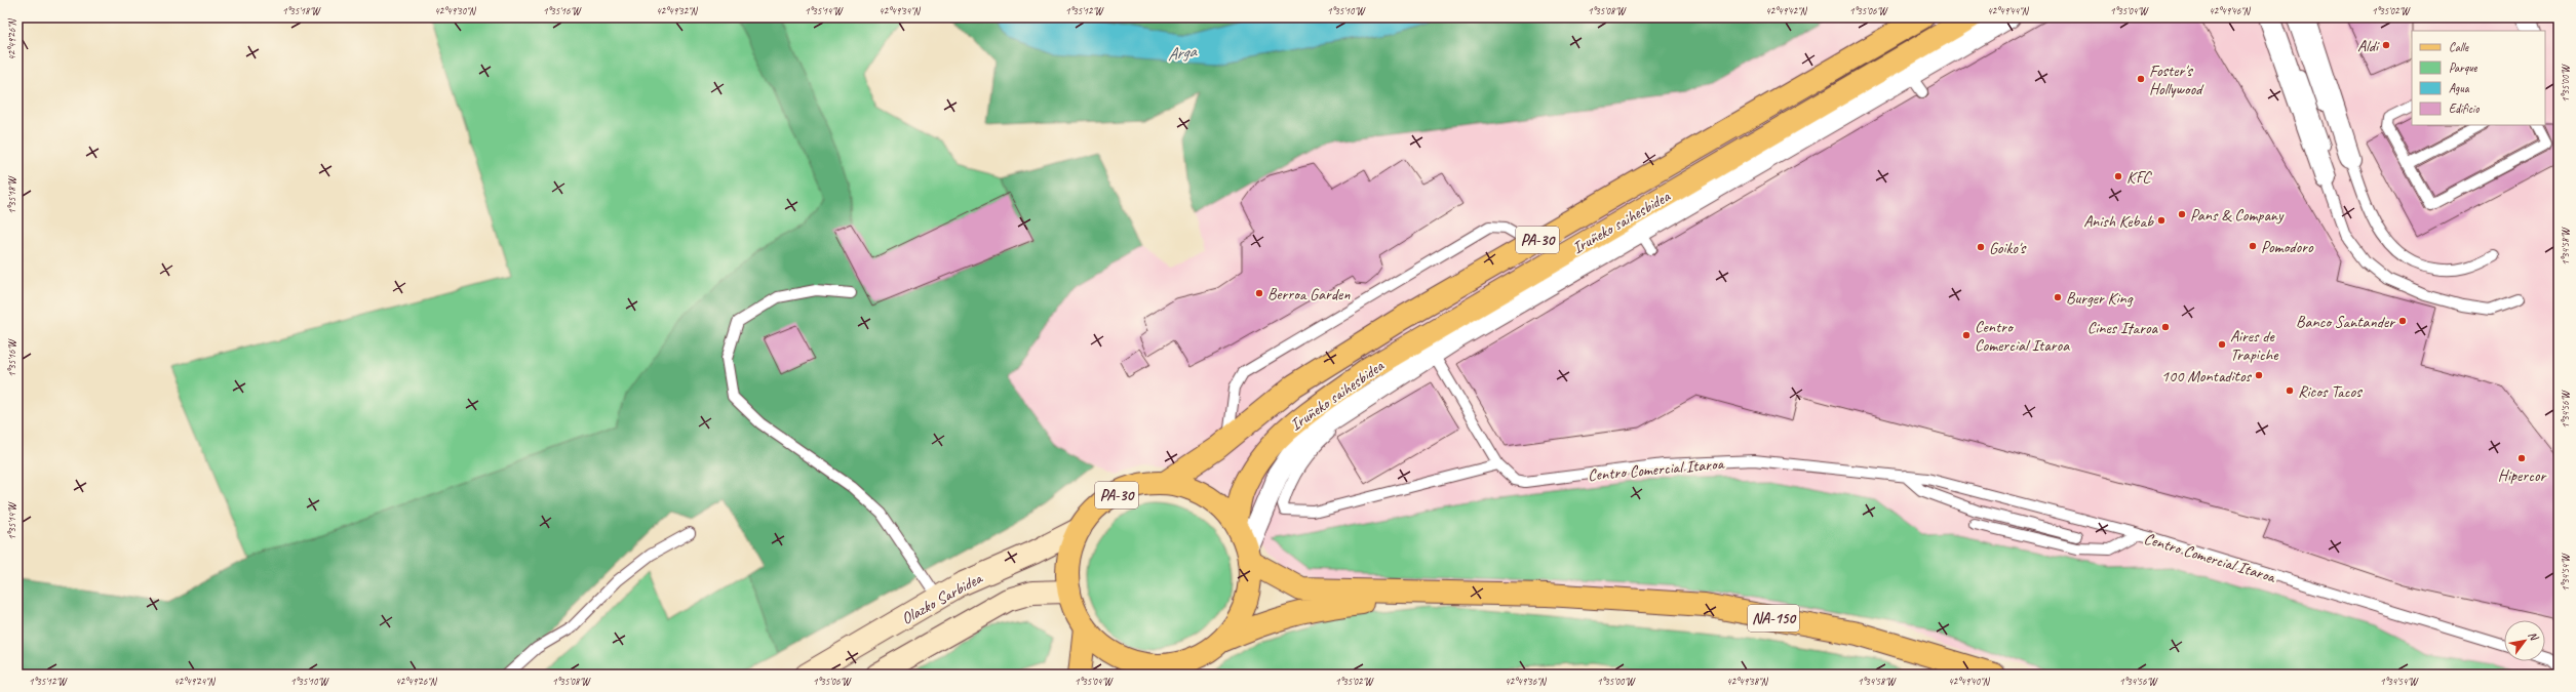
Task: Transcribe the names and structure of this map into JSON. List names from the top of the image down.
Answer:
{
  "streets": {
    "main road": ["Iruñeko saihesbidea", "PA-30", "NA-150"],
    "street": ["Olazko Sarbidea"],
    "lane": ["Centro Comercial Itaroa"]
  },
  "crossings": [
    ["Iruñeko saihesbidea", "PA-30"],
    ["PA-30", "Olazko Sarbidea"]
  ],
  "water": ["Arga"],
  "places": [
    "Aldi",
    "Foster's Hollywood",
    "KFC",
    "Pans & Company",
    "Anish Kebab",
    "Pomodoro",
    "Goiko's",
    "Berroa Garden",
    "Burger King",
    "Banco Santander",
    "Cines Itaroa",
    "Centro Comercial Itaroa",
    "Aires de Trapiche",
    "100 Montaditos",
    "Ricos Tacos",
    "Hipercor"
  ],
  "legend": [
    "Calle",
    "Parque",
    "Agua",
    "Edificio"
  ],
  "north": "top right",
  "coordinates": [
    "1°35'18\"W",
    "42°49'30\"N",
    "1°35'16\"W",
    "42°49'32\"N",
    "1°35'14\"W",
    "42°49'34\"N",
    "1°35'12\"W",
    "1°35'10\"W",
    "1°35'08\"W",
    "42°49'42\"N",
    "1°35'06\"W",
    "42°49'44\"N",
    "1°35'04\"W",
    "42°49'46\"N",
    "1°35'02\"W",
    "42°49'26\"N",
    "1°35'00\"W",
    "1°34'58\"W",
    "1°34'56\"W",
    "1°34'54\"W",
    "42°49'24\"N",
    "42°49'36\"N",
    "42°49'38\"N",
    "42°49'40\"N"
  ]
}
